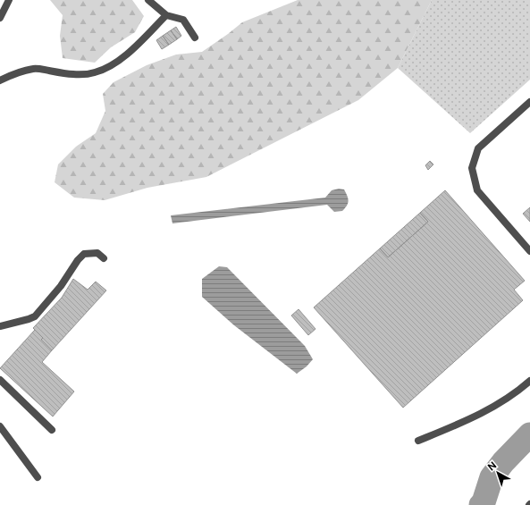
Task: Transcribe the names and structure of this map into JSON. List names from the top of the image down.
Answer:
{
  "north": "top left"
}
